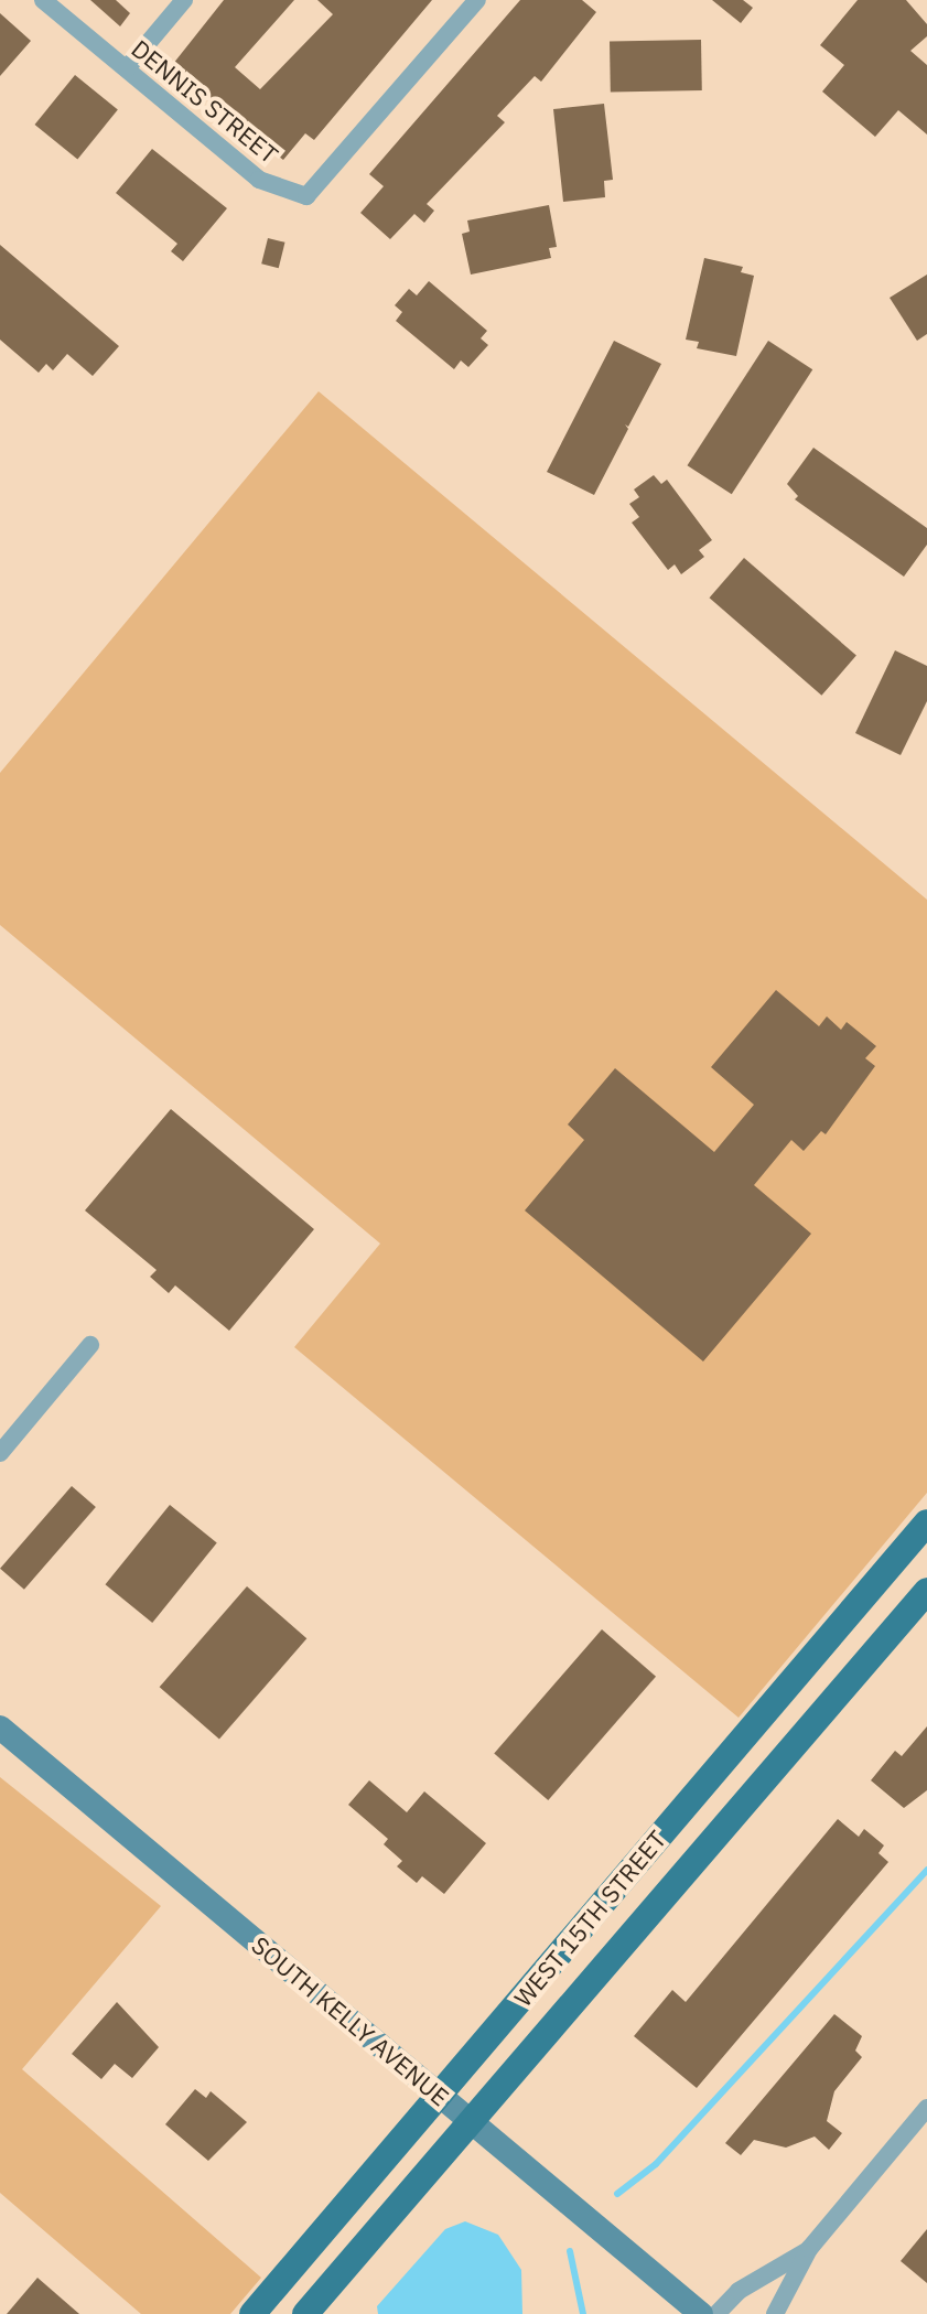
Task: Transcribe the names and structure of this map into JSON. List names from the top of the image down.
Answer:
{
  "streets": {
    "main road": ["WEST 15TH STREET", "SOUTH KELLY AVENUE"],
    "street": ["DENNIS STREET"]
  },
  "crossings": [
    ["WEST 15TH STREET", "SOUTH KELLY AVENUE"]
  ]
}
